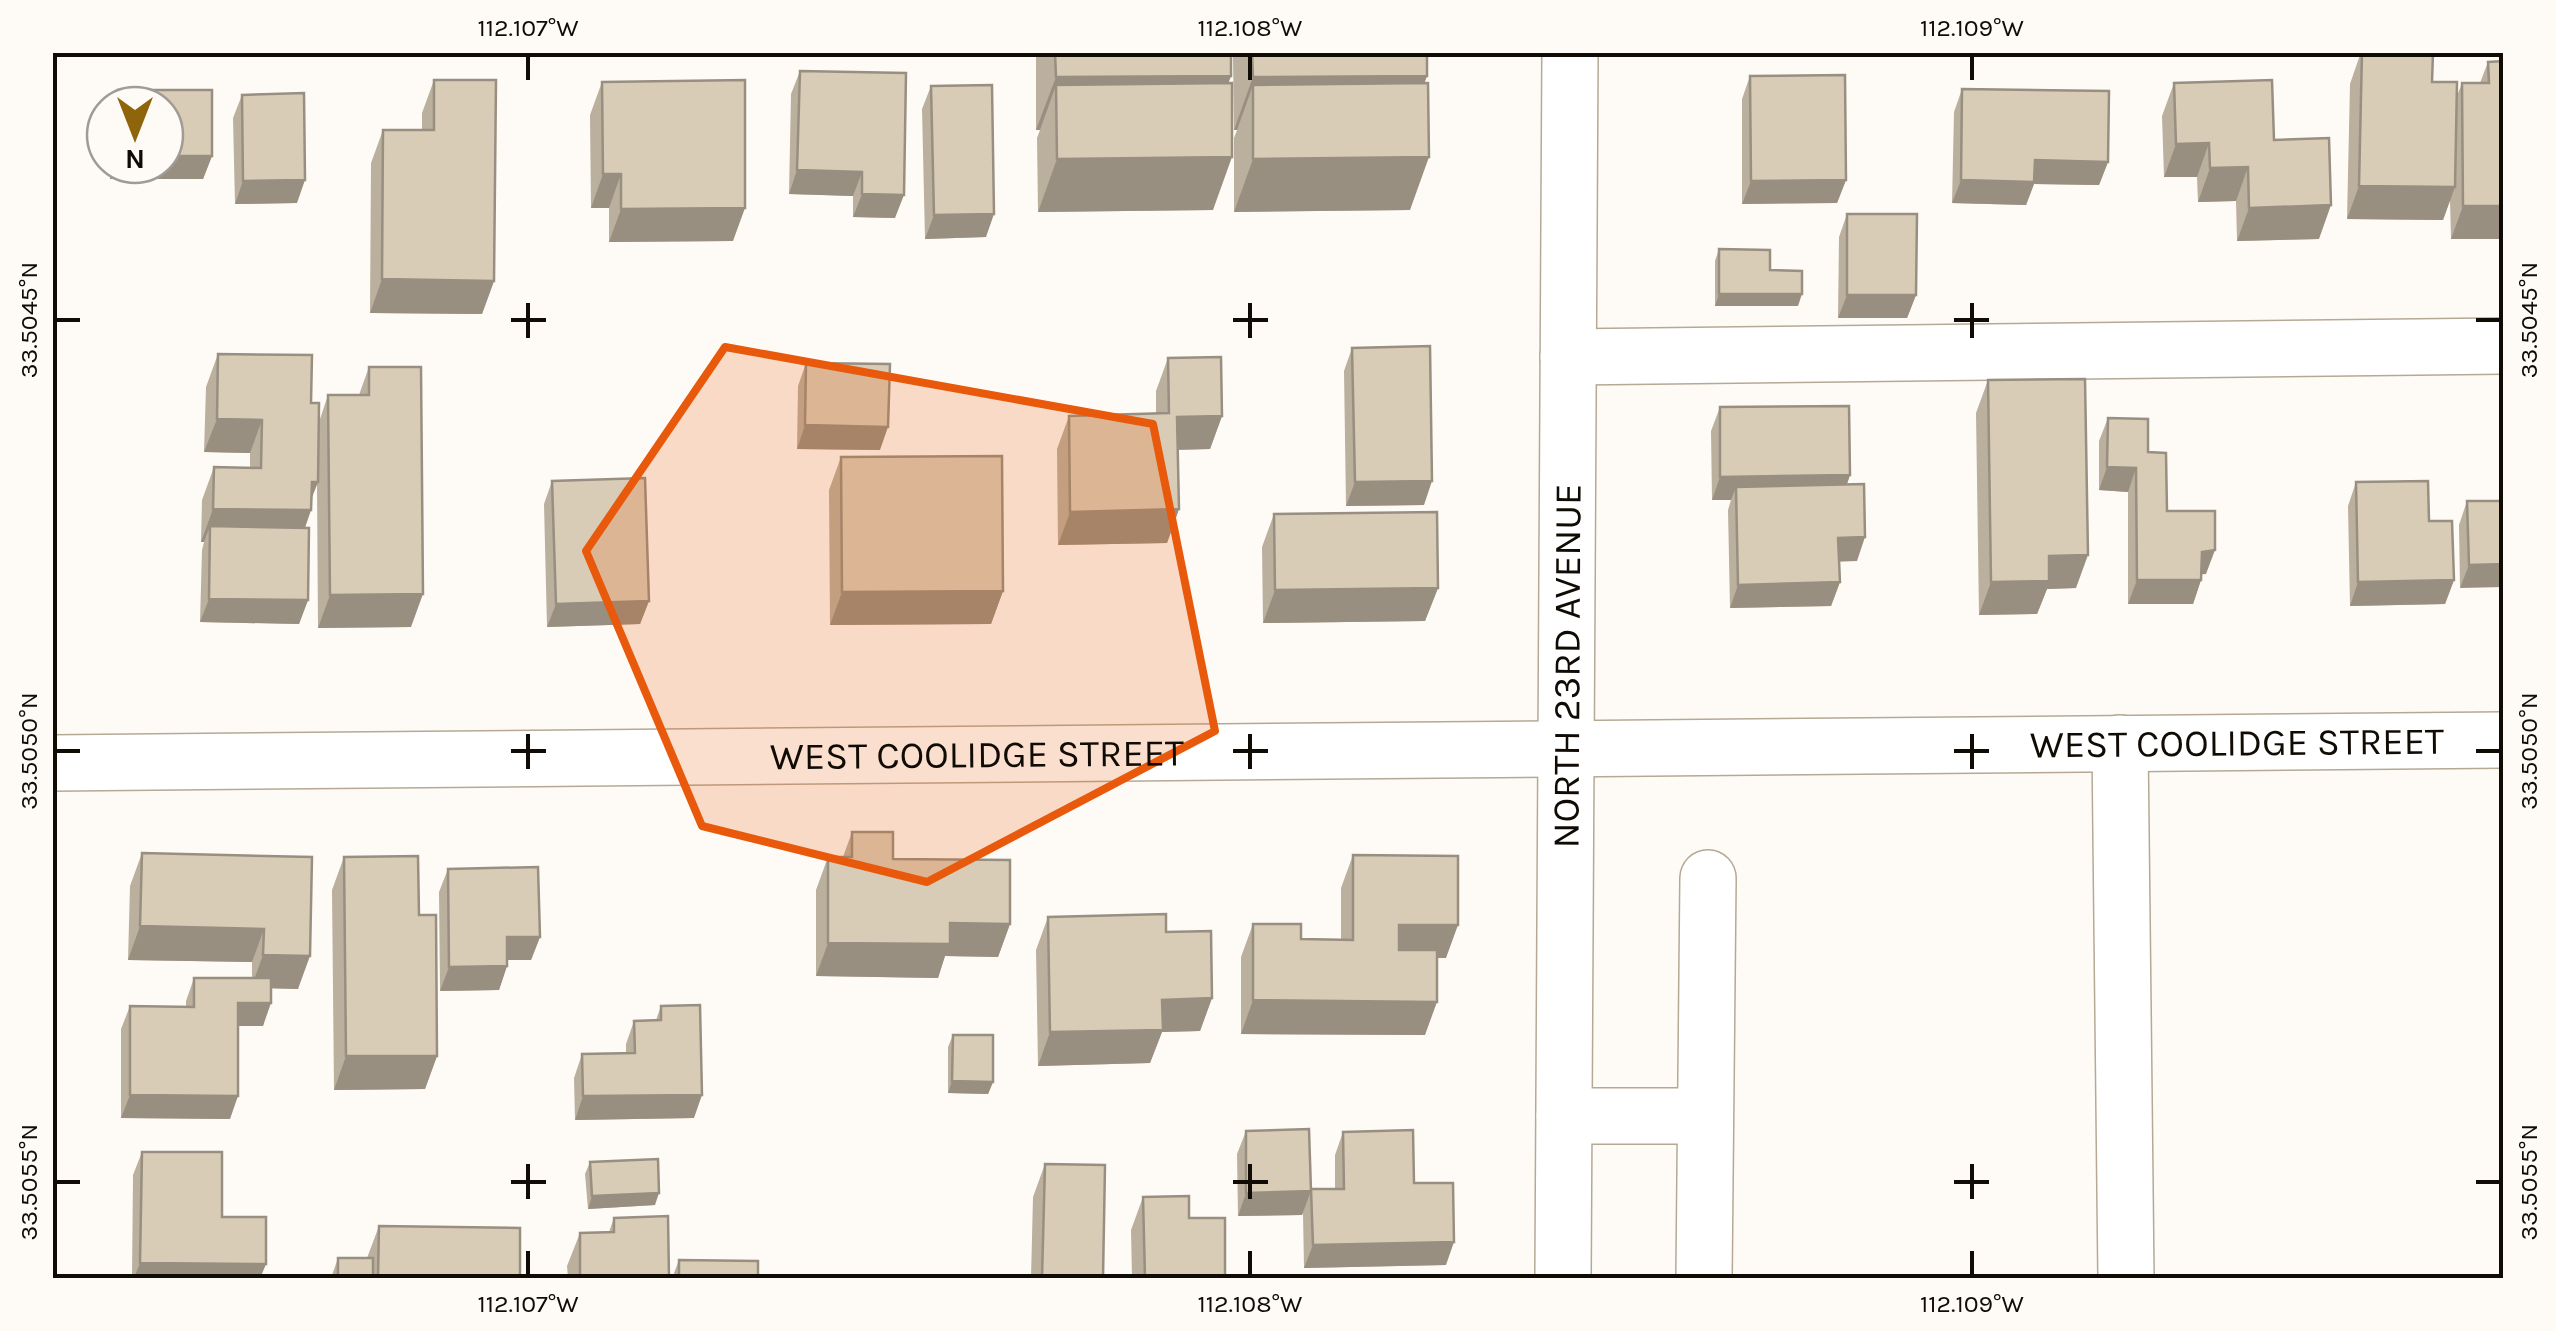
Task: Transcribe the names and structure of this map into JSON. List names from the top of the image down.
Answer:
{
  "streets": {
    "street": ["NORTH 23RD AVENUE", "WEST COOLIDGE STREET"]
  },
  "crossings": [
    ["NORTH 23RD AVENUE", "WEST COOLIDGE STREET"]
  ],
  "north": "bottom",
  "coordinates": [
    "112.107°W",
    "112.108°W",
    "112.109°W",
    "33.5045°N",
    "33.5050°N",
    "33.5055°N"
  ]
}
